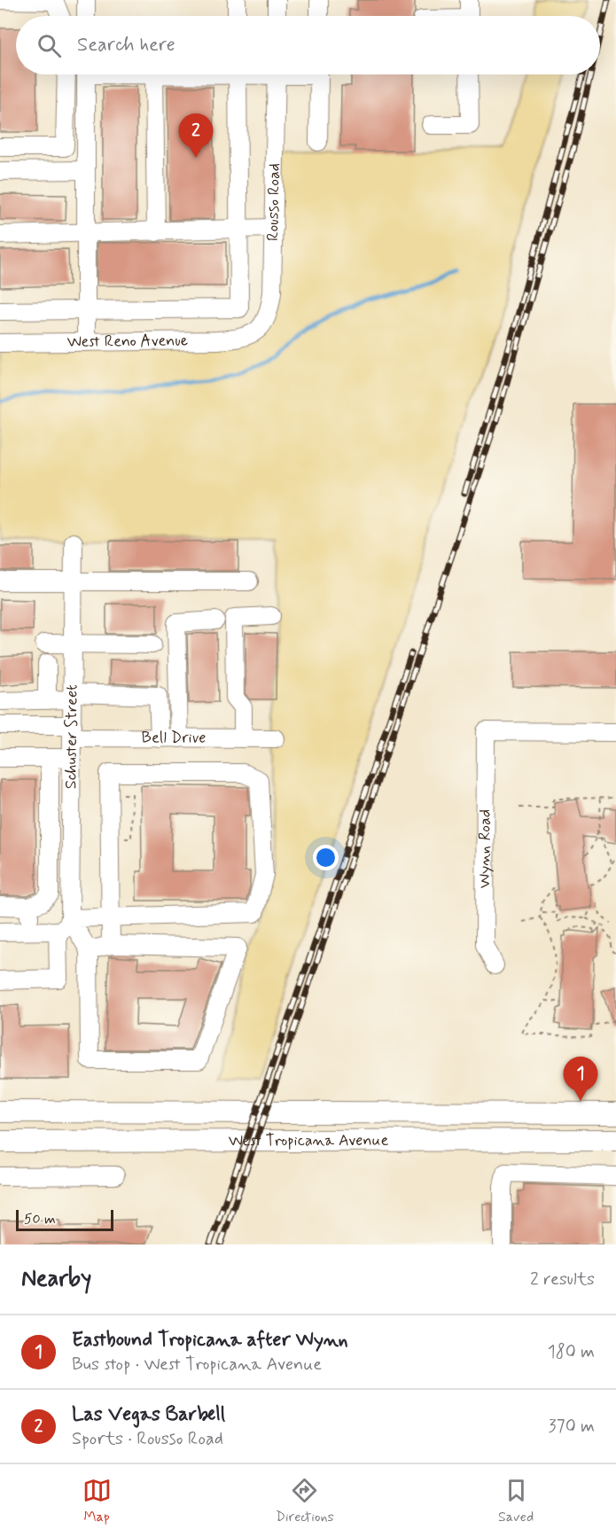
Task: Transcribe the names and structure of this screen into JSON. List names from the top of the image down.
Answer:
{
  "streets": {
    "main road": ["West Tropicana Avenue"],
    "street": [
      "Rousso Road",
      "West Reno Avenue",
      "Schuster Street",
      "Bell Drive",
      "Wynn Road"
    ]
  },
  "crossings": [
    ["Rousso Road", "West Reno Avenue"],
    ["Schuster Street", "Bell Drive"]
  ],
  "scale_bar": "50 m",
  "page": {
    "search": "Search here",
    "pins": ["2", "1"],
    "scale": "50 m",
    "heading": ["Nearby", "2 results"],
    "list": [
      {
        "mark": "1",
        "name": "Eastbound Tropicana after Wynn",
        "note": "Bus stop · West Tropicana Avenue",
        "value": "180 m"
      },
      {
        "mark": "2",
        "name": "Las Vegas Barbell",
        "note": "Sports · Rousso Road",
        "value": "370 m"
      }
    ],
    "nav": ["Map", "Directions", "Saved"]
  }
}
